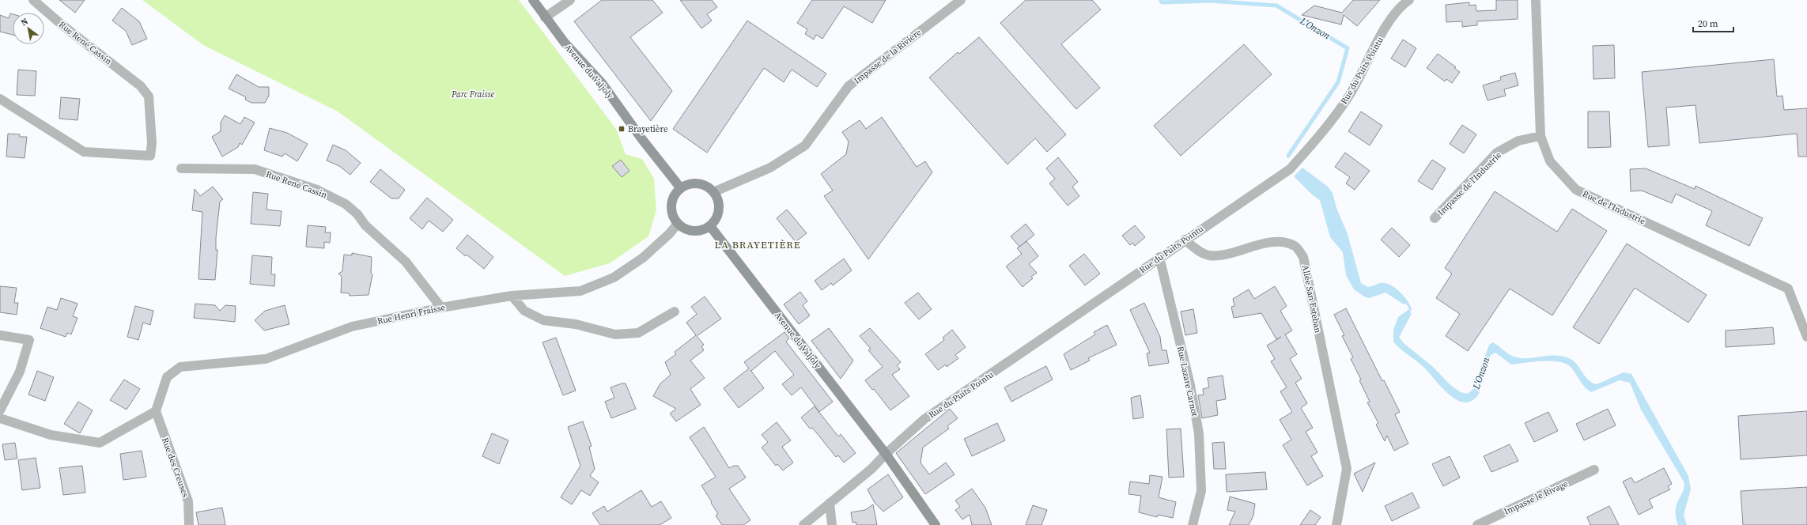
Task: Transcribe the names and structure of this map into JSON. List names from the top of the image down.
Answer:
{
  "streets": {
    "main road": ["Avenue du Valjoly"],
    "street": [
      "Rue René Cassin",
      "Impasse de la Rivière",
      "Rue du Puits Pointu",
      "Impasse de l'Industrie",
      "Rue de l'Industrie",
      "Allée San Esteban",
      "Rue Henri Fraisse",
      "Rue Lazare Carnot",
      "Rue des Creuses",
      "Impasse le Rivage"
    ]
  },
  "crossings": [
    ["Rue René Cassin", "Rue Henri Fraisse"],
    ["Impasse de la Rivière", "Avenue du Valjoly"],
    ["Impasse de la Rivière", "Rue Henri Fraisse"],
    ["Rue du Puits Pointu", "Avenue du Valjoly"],
    ["Rue du Puits Pointu", "Allée San Esteban"],
    ["Rue du Puits Pointu", "Rue Lazare Carnot"],
    ["Avenue du Valjoly", "Rue Henri Fraisse"],
    ["Impasse de l'Industrie", "Rue de l'Industrie"],
    ["Rue Henri Fraisse", "Rue des Creuses"]
  ],
  "districts": ["LA BRAYETIÈRE"],
  "water": ["L'Onzon"],
  "parks": ["Parc Fraisse"],
  "places": {
    "transit": ["Brayetière"]
  },
  "scale_bar": "20 m",
  "north": "top left"
}
